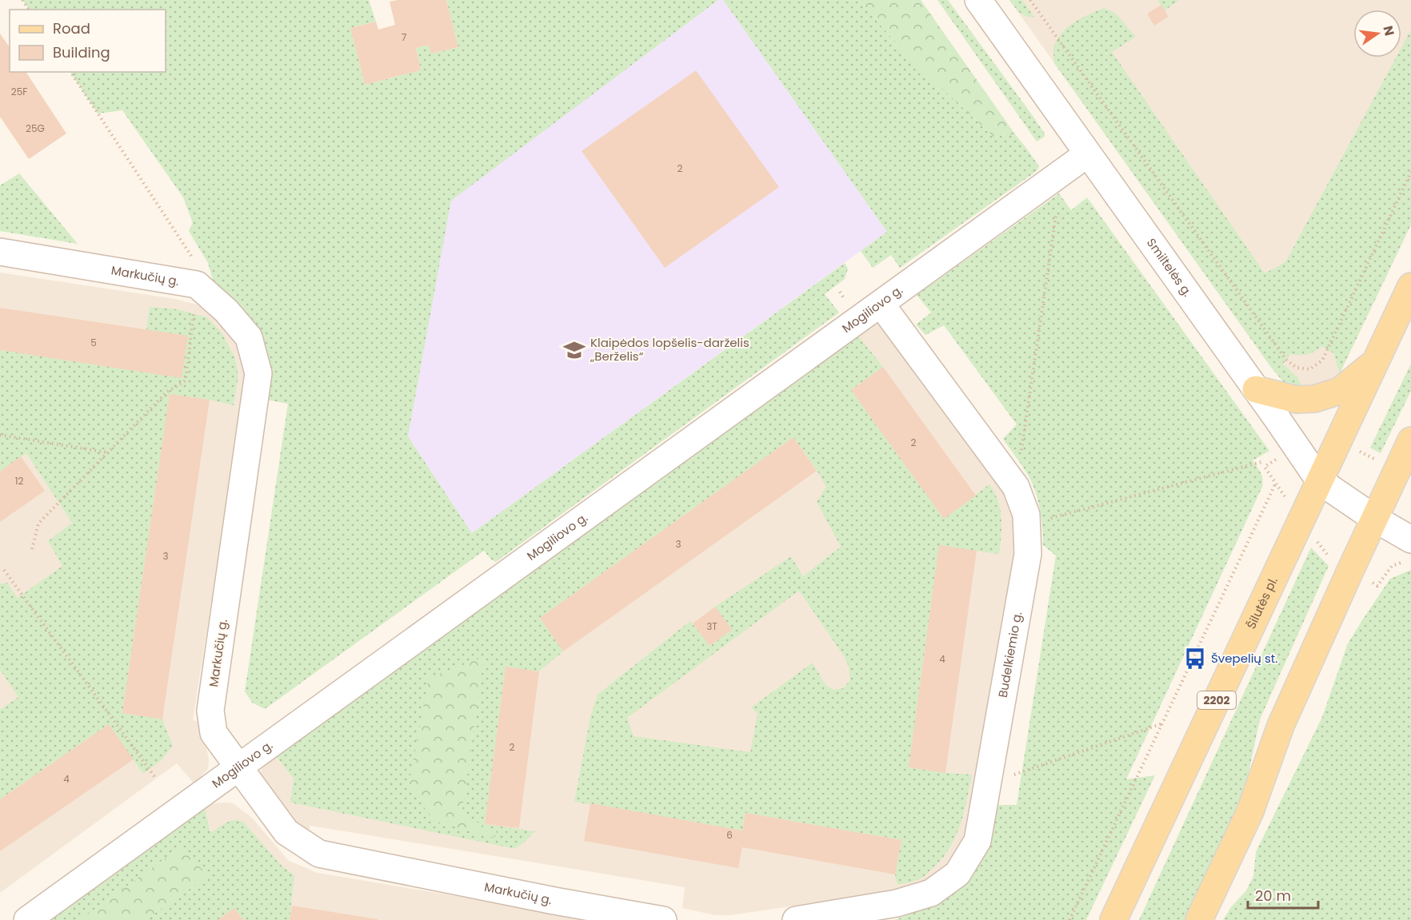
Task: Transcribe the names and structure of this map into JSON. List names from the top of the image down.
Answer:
{
  "streets": {
    "main road": ["Šilutės pl.", "2202"],
    "street": [
      "Smiltelės g.",
      "Markučių g.",
      "Mogiliovo g.",
      "Budelkiemio g."
    ]
  },
  "crossings": [
    ["Smiltelės g.", "Mogiliovo g."],
    ["Smiltelės g.", "Šilutės pl."],
    ["Markučių g.", "Mogiliovo g."],
    ["Mogiliovo g.", "Budelkiemio g."]
  ],
  "places": {
    "school or university": ["Klaipėdos lopšelis-darželis „Berželis“"],
    "bus stop": ["Švepelių st."]
  },
  "house_numbers": [
    "7",
    "25F",
    "25G",
    "2",
    "5",
    "2",
    "12",
    "3",
    "3",
    "3T",
    "4",
    "2",
    "4",
    "6"
  ],
  "legend": ["Road", "Building"],
  "scale_bar": "20 m",
  "north": "right"
}
